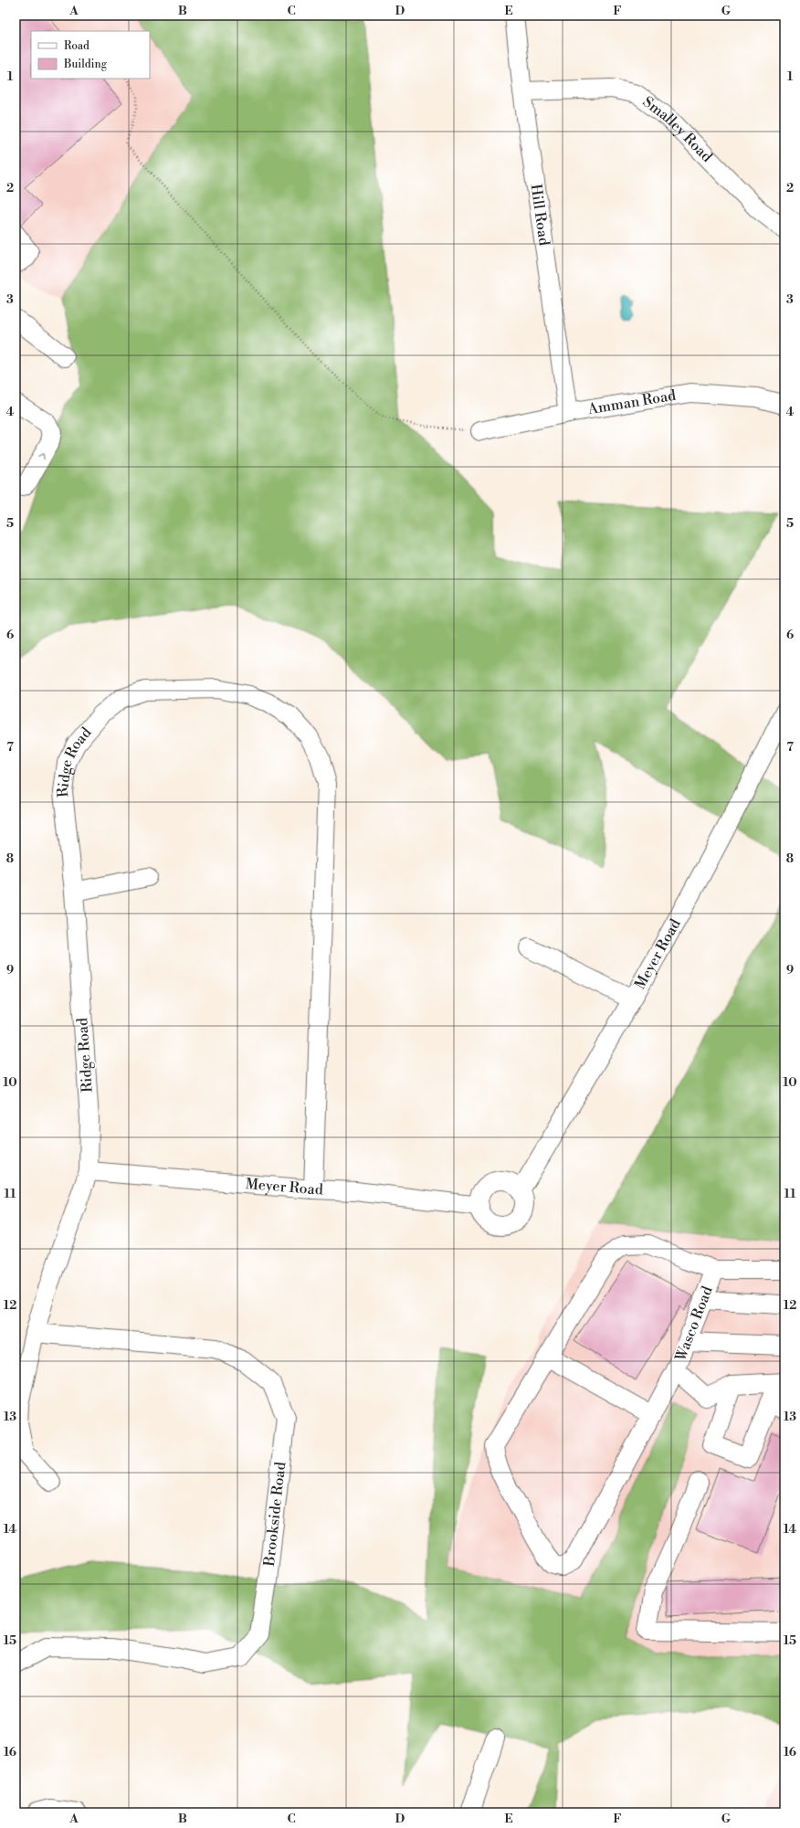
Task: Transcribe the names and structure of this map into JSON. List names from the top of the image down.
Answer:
{
  "streets": {
    "street": [
      "Smalley Road",
      "Hill Road",
      "Amman Road",
      "Ridge Road",
      "Meyer Road",
      "Wasco Road",
      "Brookside Road"
    ]
  },
  "crossings": [
    ["Smalley Road", "Hill Road"],
    ["Hill Road", "Amman Road"],
    ["Ridge Road", "Meyer Road"],
    ["Ridge Road", "Brookside Road"]
  ],
  "legend": ["Road", "Building"],
  "grid": {
    "columns": [
      "A",
      "B",
      "C",
      "D",
      "E",
      "F",
      "G"
    ],
    "rows": [
      "1",
      "2",
      "3",
      "4",
      "5",
      "6",
      "7",
      "8",
      "9",
      "10",
      "11",
      "12",
      "13",
      "14",
      "15",
      "16"
    ]
  }
}
